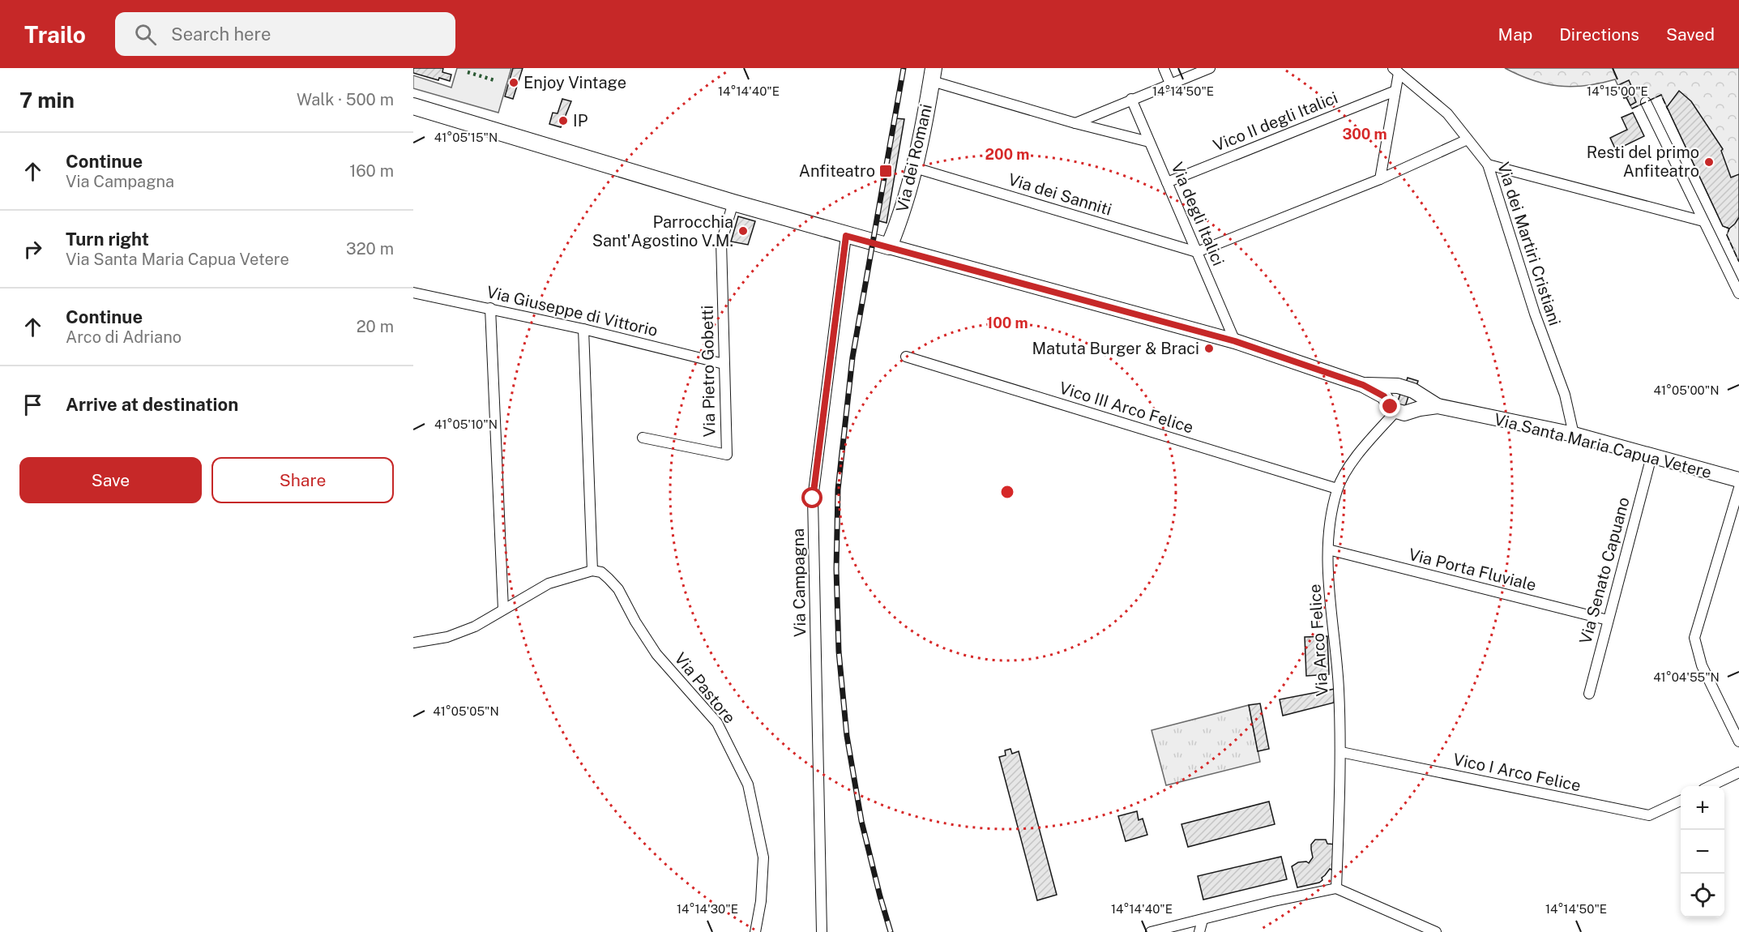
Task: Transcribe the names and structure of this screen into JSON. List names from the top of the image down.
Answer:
{
  "streets": {
    "main road": ["Via dei Romani", "Via Santa Maria Capua Vetere"],
    "street": [
      "Vico II degli Italici",
      "Via dei Sanniti",
      "Via degli Italici",
      "Via dei Martiri Cristiani",
      "Via Giuseppe di Vittorio",
      "Via Pietro Gobetti",
      "Vico III Arco Felice",
      "Via Porta Fluviale",
      "Via Senato Capuano",
      "Via Campagna",
      "Via Arco Felice",
      "Via Pastore",
      "Vico I Arco Felice"
    ]
  },
  "crossings": [
    ["Vico II degli Italici", "Via degli Italici"],
    ["Via dei Romani", "Via dei Sanniti"],
    ["Via dei Sanniti", "Via degli Italici"],
    ["Via dei Martiri Cristiani", "Via Santa Maria Capua Vetere"],
    ["Via Giuseppe di Vittorio", "Via Pietro Gobetti"],
    ["Vico III Arco Felice", "Via Arco Felice"],
    ["Via Santa Maria Capua Vetere", "Via Senato Capuano"],
    ["Via Porta Fluviale", "Via Senato Capuano"],
    ["Via Porta Fluviale", "Via Arco Felice"],
    ["Via Arco Felice", "Vico I Arco Felice"]
  ],
  "places": {
    "other": [
      "Enjoy Vintage",
      "IP",
      "Resti del primo Anfiteatro",
      "Parrocchia Sant'Agostino V.M.",
      "Matuta Burger & Braci"
    ],
    "transit": ["Anfiteatro"]
  },
  "page": {
    "header": "Trailo",
    "search": "Search here",
    "nav": ["Map", "Directions", "Saved"],
    "heading": ["7 min", "Walk · 500 m"],
    "list": [
      ["Continue", "Via Campagna", "160 m"],
      ["Turn right", "Via Santa Maria Capua Vetere", "320 m"],
      ["Continue", "Arco di Adriano", "20 m"],
      "Arrive at destination"
    ],
    "buttons": ["Save", "Share"],
    "map_buttons": ["+", "−"]
  },
  "coordinates": [
    "14°14'40\"E",
    "14°14'50\"E",
    "14°15'00\"E",
    "41°05'15\"N",
    "41°05'00\"N",
    "41°05'10\"N",
    "41°04'55\"N",
    "41°05'05\"N",
    "14°14'30\"E"
  ],
  "rings": ["300 m", "200 m", "100 m"]
}
